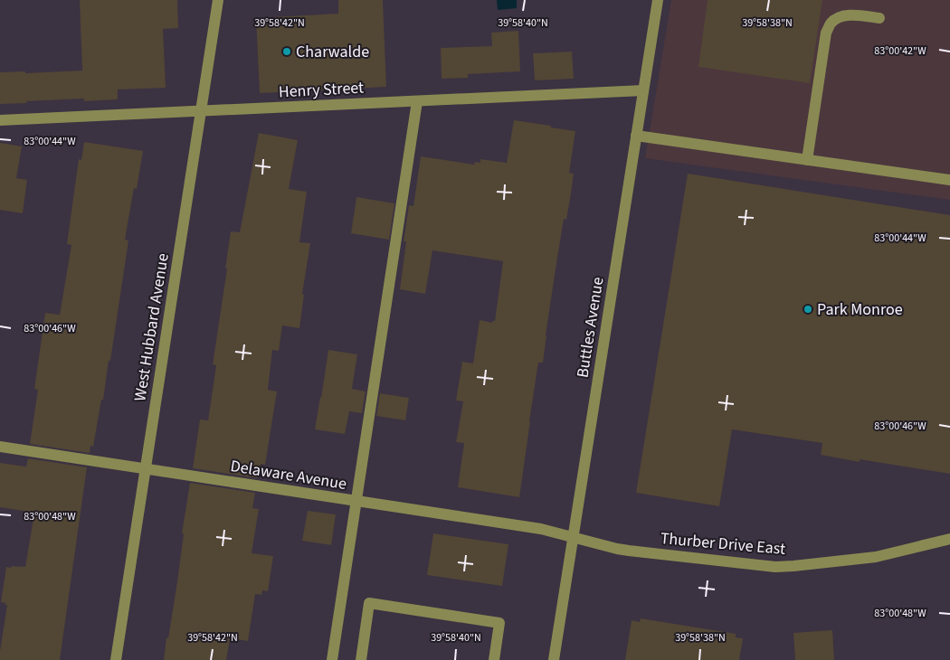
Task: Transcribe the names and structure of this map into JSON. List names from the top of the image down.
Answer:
{
  "streets": {
    "street": [
      "Henry Street",
      "West Hubbard Avenue",
      "Buttles Avenue",
      "Delaware Avenue",
      "Thurber Drive East"
    ]
  },
  "crossings": [
    ["Henry Street", "West Hubbard Avenue"],
    ["Henry Street", "Buttles Avenue"],
    ["West Hubbard Avenue", "Delaware Avenue"],
    ["Buttles Avenue", "Delaware Avenue"],
    ["Buttles Avenue", "Thurber Drive East"],
    ["Delaware Avenue", "Thurber Drive East"]
  ],
  "places": ["Charwalde", "Park Monroe"],
  "coordinates": [
    "39°58'42\"N",
    "39°58'40\"N",
    "39°58'38\"N",
    "83°00'42\"W",
    "83°00'44\"W",
    "83°00'46\"W",
    "83°00'48\"W"
  ]
}
